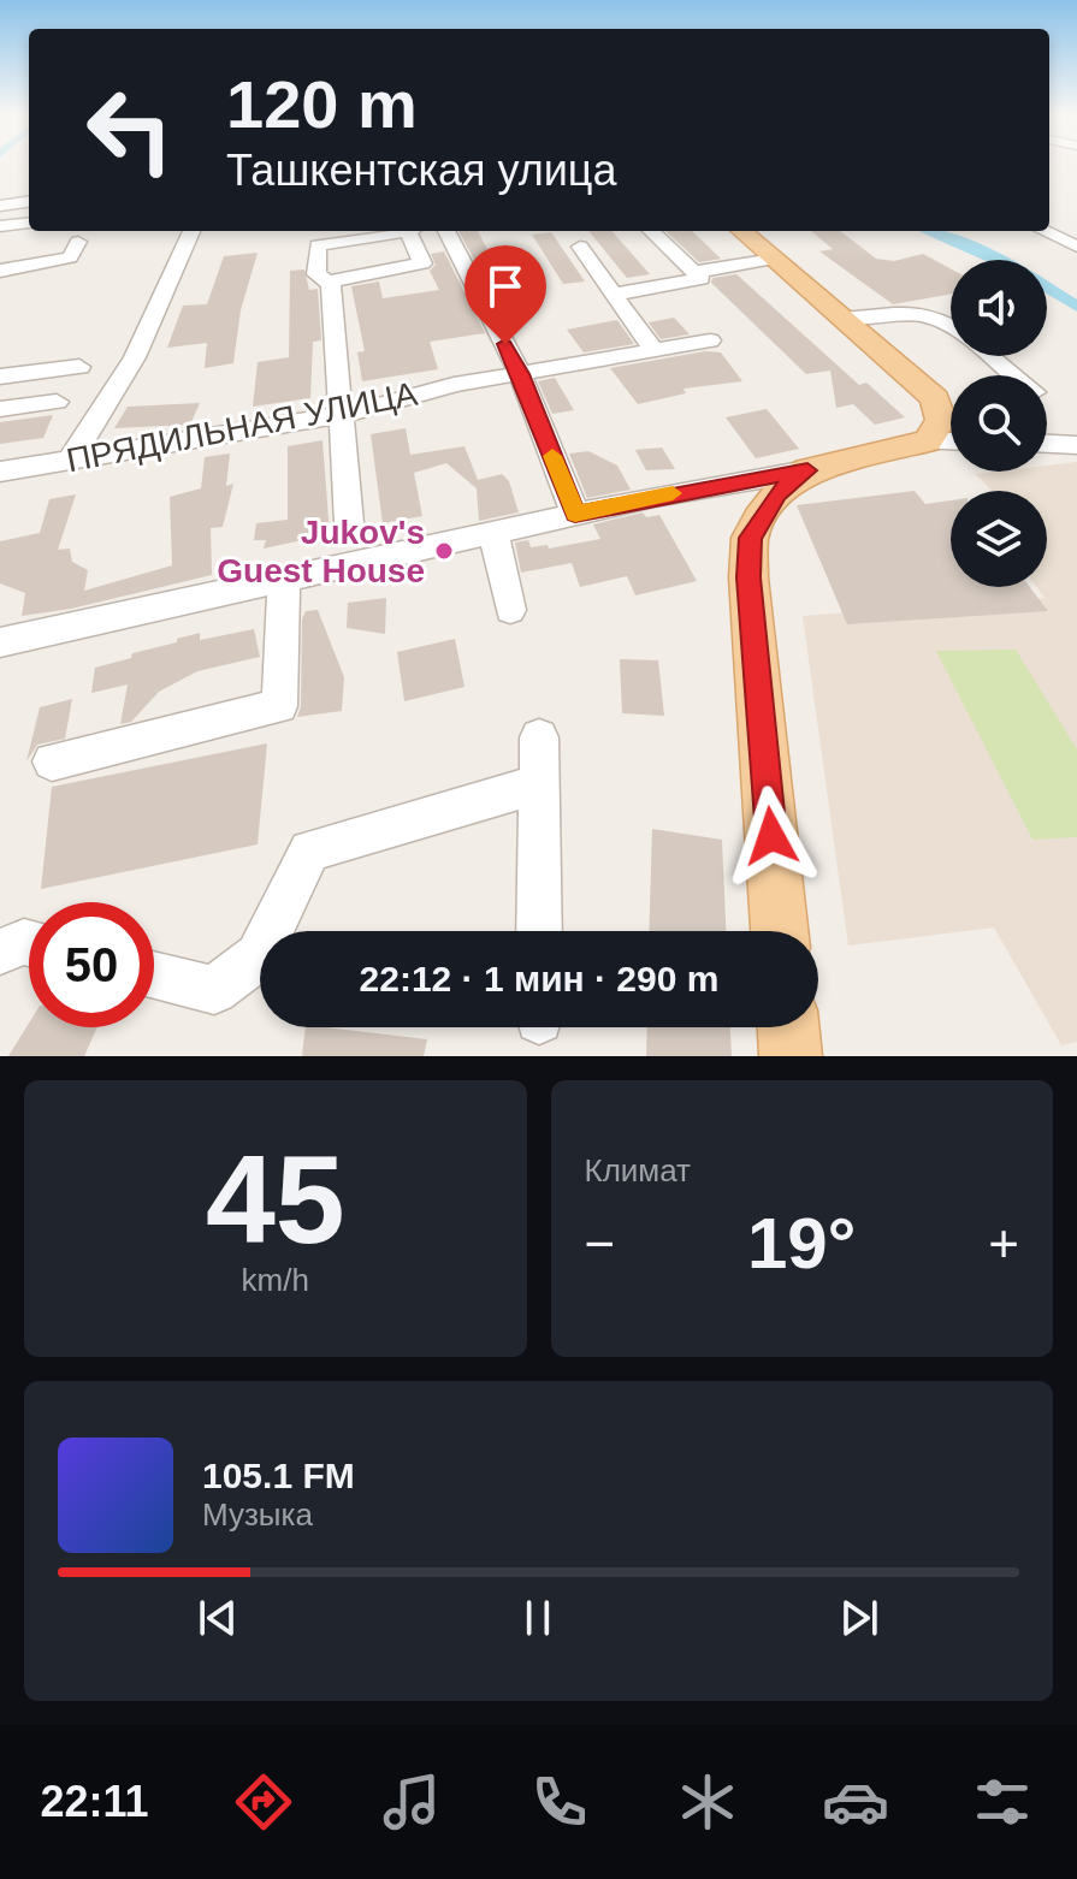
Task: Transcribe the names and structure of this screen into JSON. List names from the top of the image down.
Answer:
{
  "streets": {
    "street": ["ПРЯДИЛЬНАЯ УЛИЦА"]
  },
  "places": ["Jukov's Guest House"],
  "page": {
    "turn": ["120 m", "Ташкентская улица"],
    "limit": "50",
    "trip": "22:12 · 1 мин · 290 m",
    "tile": [
      ["45", "km/h"],
      "Климат"
    ],
    "heat": ["−", "19°", "+"],
    "song": ["105.1 FM", "Музыка"],
    "tabs": "22:11"
  }
}
